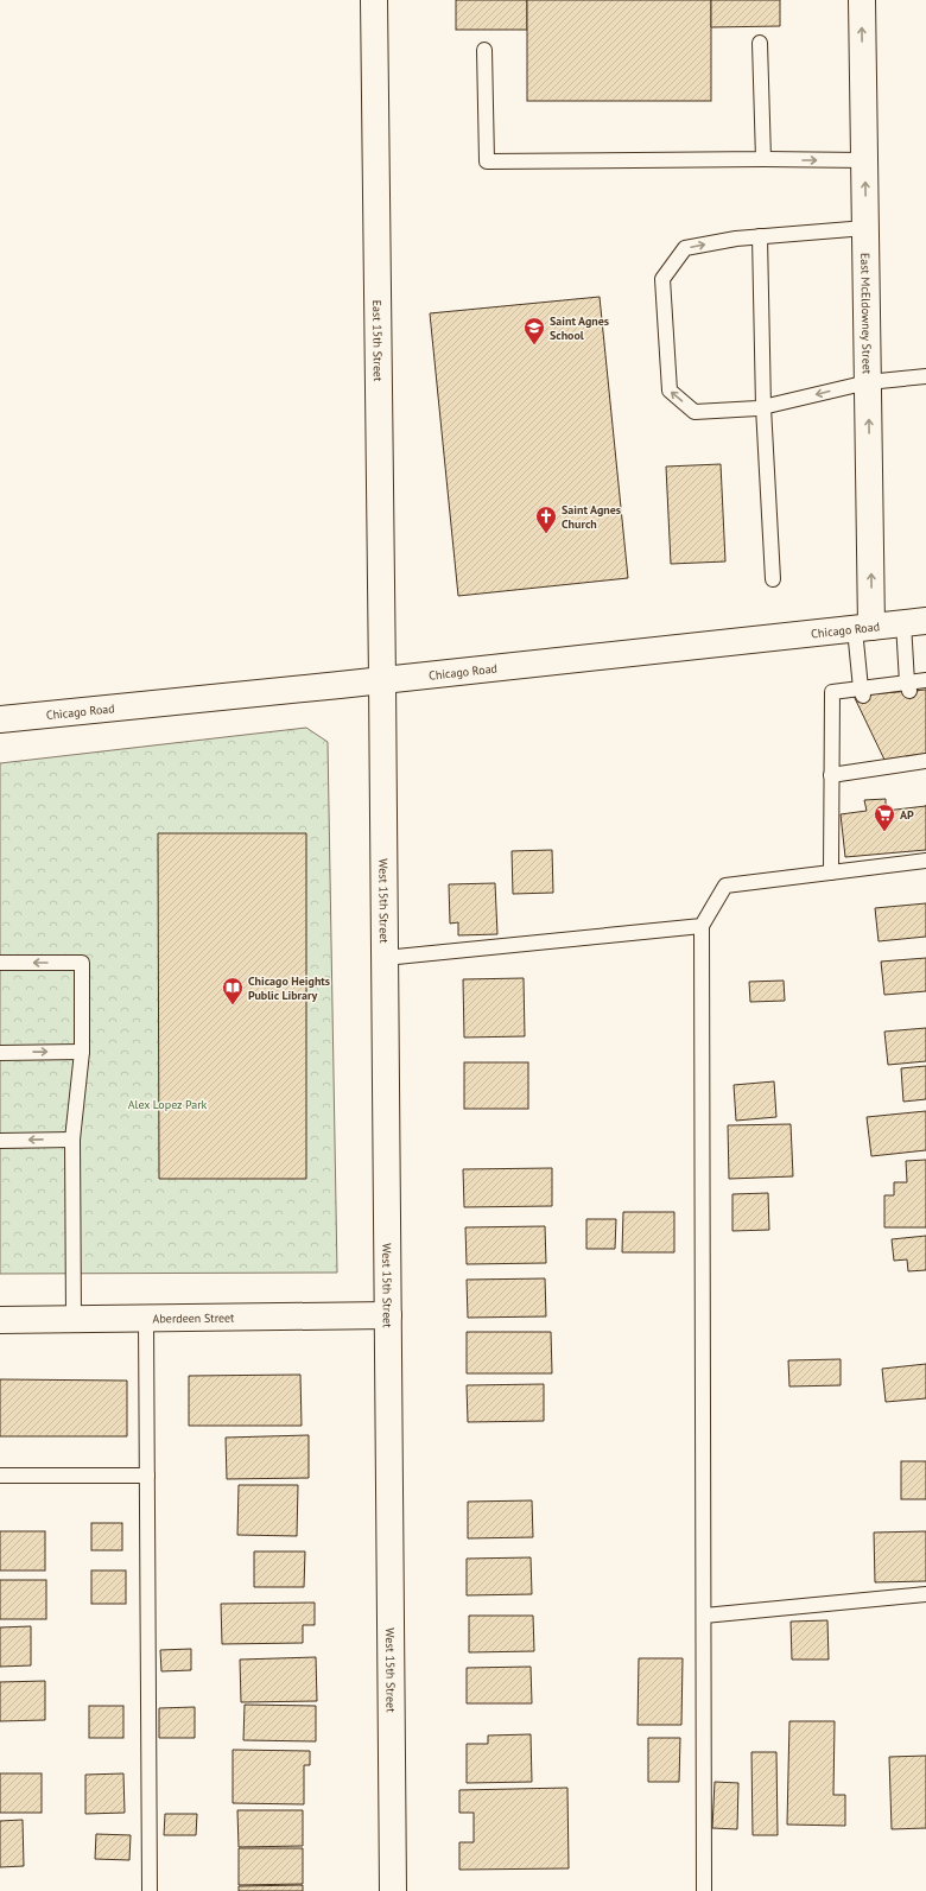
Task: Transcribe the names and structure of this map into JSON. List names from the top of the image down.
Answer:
{
  "streets": {
    "street": [
      "East McEldowney Street",
      "East 15th Street",
      "Chicago Road",
      "West 15th Street",
      "Aberdeen Street"
    ]
  },
  "crossings": [
    ["East McEldowney Street", "Chicago Road"],
    ["East 15th Street", "Chicago Road"],
    ["East 15th Street", "West 15th Street"],
    ["Chicago Road", "West 15th Street"],
    ["West 15th Street", "Aberdeen Street"]
  ],
  "one_way": ["East McEldowney Street"],
  "parks": ["Alex Lopez Park"],
  "places": {
    "school or university": ["Saint Agnes School"],
    "church": ["Saint Agnes Church"],
    "supermarket": ["AP"],
    "library": ["Chicago Heights Public Library"]
  }
}
